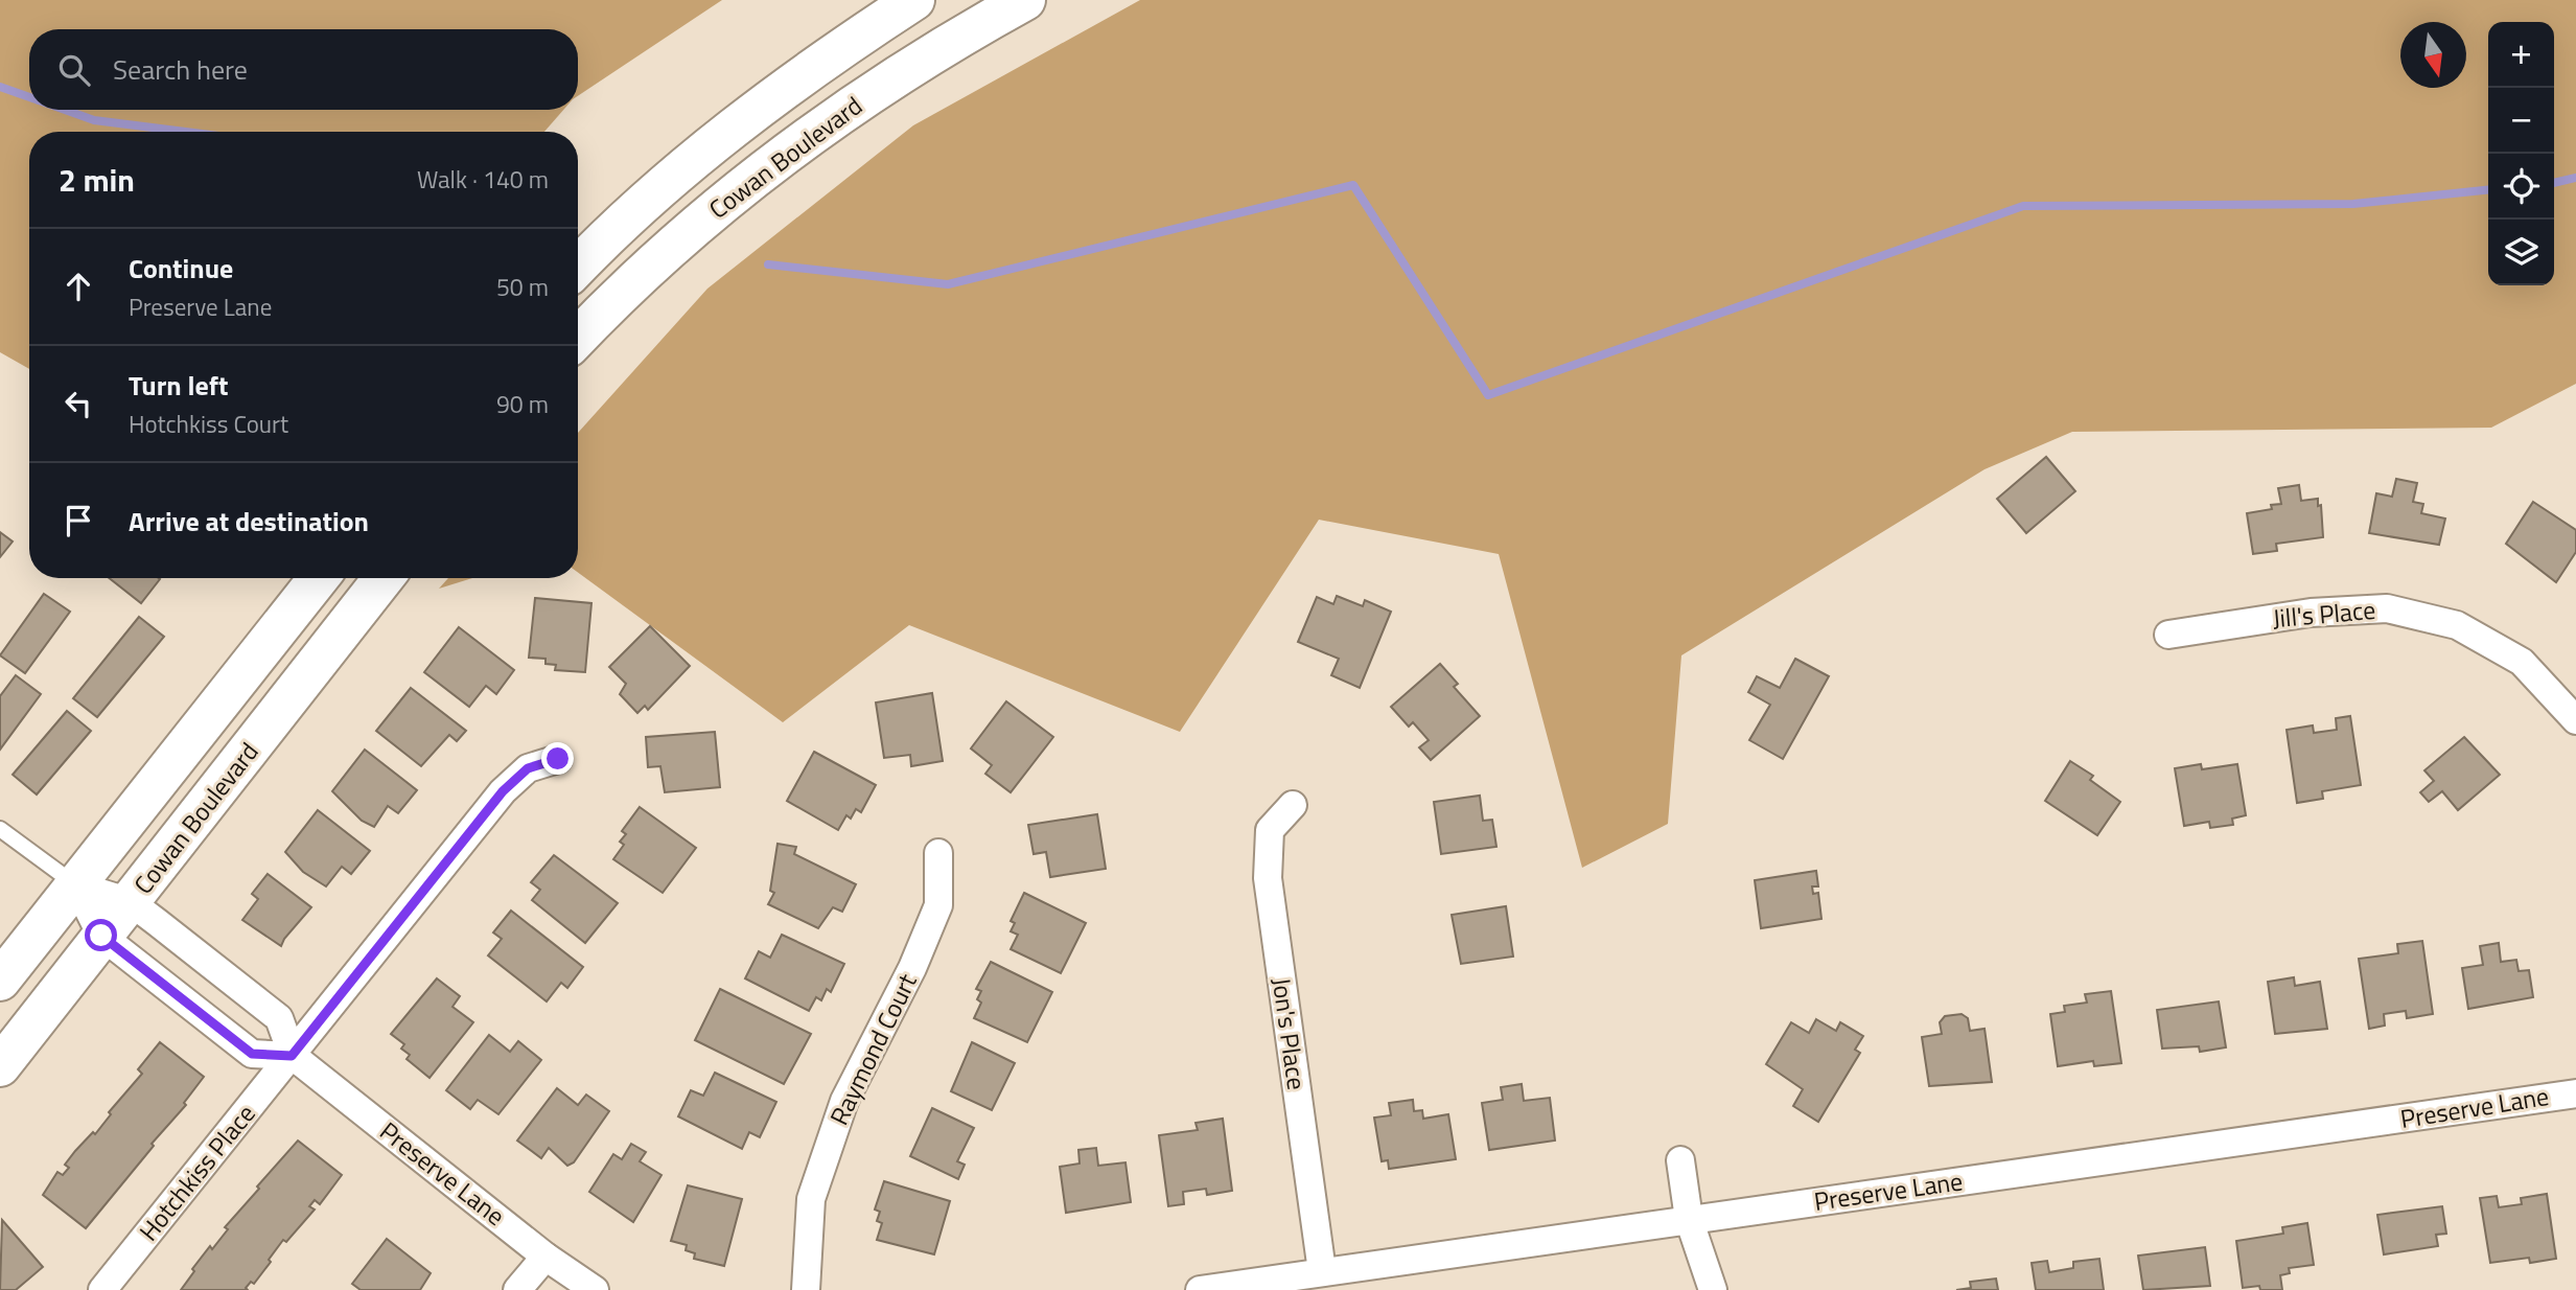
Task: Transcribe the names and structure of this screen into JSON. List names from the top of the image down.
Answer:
{
  "streets": {
    "main road": ["Cowan Boulevard"],
    "street": [
      "Jill's Place",
      "Jon's Place",
      "Raymond Court",
      "Preserve Lane",
      "Hotchkiss Place"
    ]
  },
  "crossings": [
    ["Jon's Place", "Preserve Lane"],
    ["Preserve Lane", "Hotchkiss Place"]
  ],
  "north": "bottom",
  "page": {
    "map_buttons": ["+", "−"],
    "search": "Search here",
    "heading": ["2 min", "Walk · 140 m"],
    "list": [
      ["Continue", "Preserve Lane", "50 m"],
      ["Turn left", "Hotchkiss Court", "90 m"],
      "Arrive at destination"
    ]
  }
}
